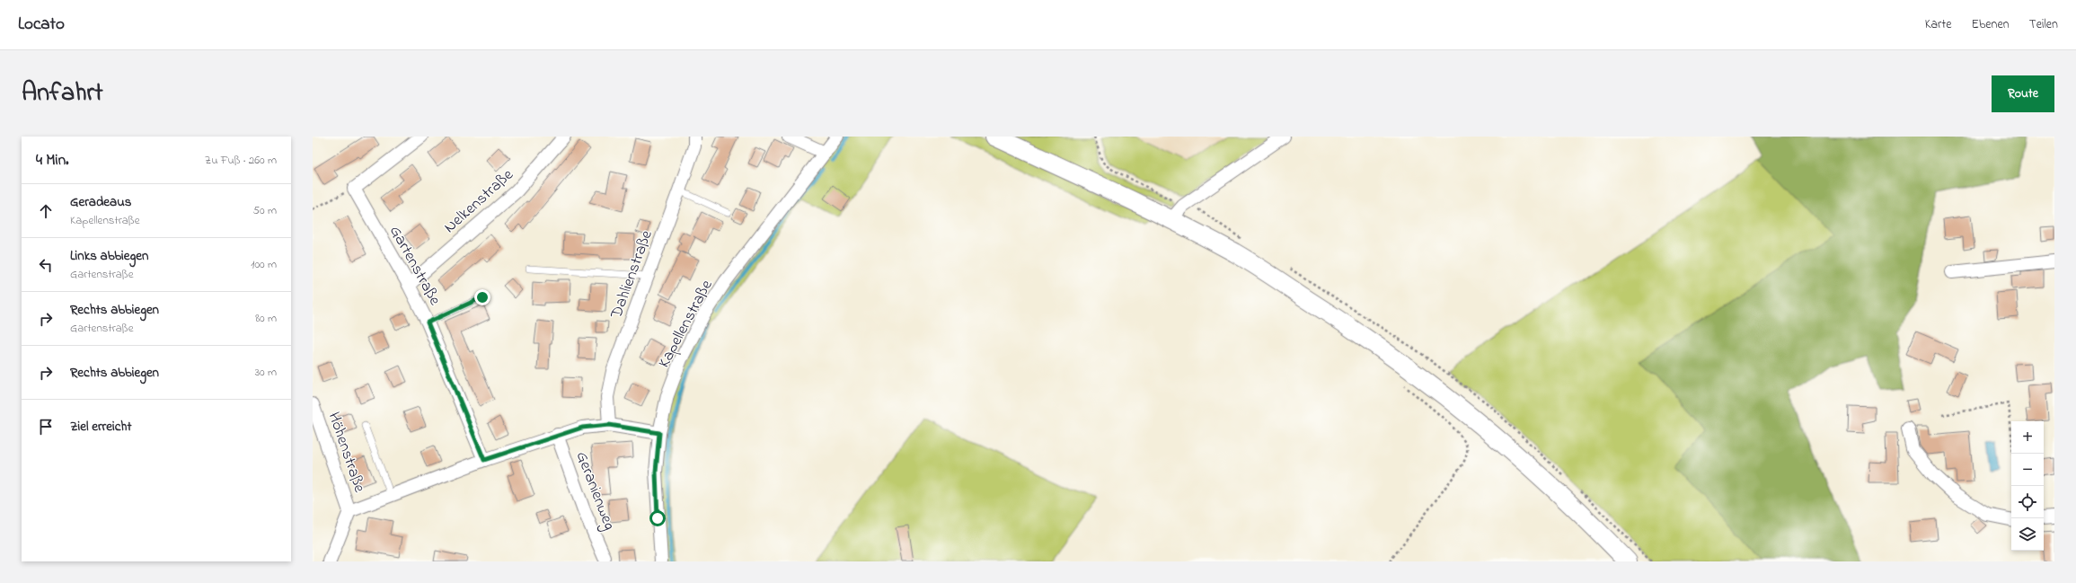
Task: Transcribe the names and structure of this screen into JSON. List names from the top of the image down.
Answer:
{
  "streets": {
    "street": [
      "Nelkenstraße",
      "Gartenstraße",
      "Dahlienstraße",
      "Kapellenstraße",
      "Höhenstraße",
      "Geranienweg"
    ]
  },
  "crossings": [
    ["Nelkenstraße", "Gartenstraße"]
  ],
  "page": {
    "header": "Locato",
    "nav": ["Karte", "Ebenen", "Teilen"],
    "title": "Anfahrt",
    "buttons": "Route",
    "heading": ["4 Min.", "Zu Fuß · 260 m"],
    "list": [
      ["Geradeaus", "Kapellenstraße", "50 m"],
      ["Links abbiegen", "Gartenstraße", "100 m"],
      ["Rechts abbiegen", "Gartenstraße", "80 m"],
      ["Rechts abbiegen", "30 m"],
      "Ziel erreicht"
    ],
    "map_buttons": ["+", "−"]
  }
}
